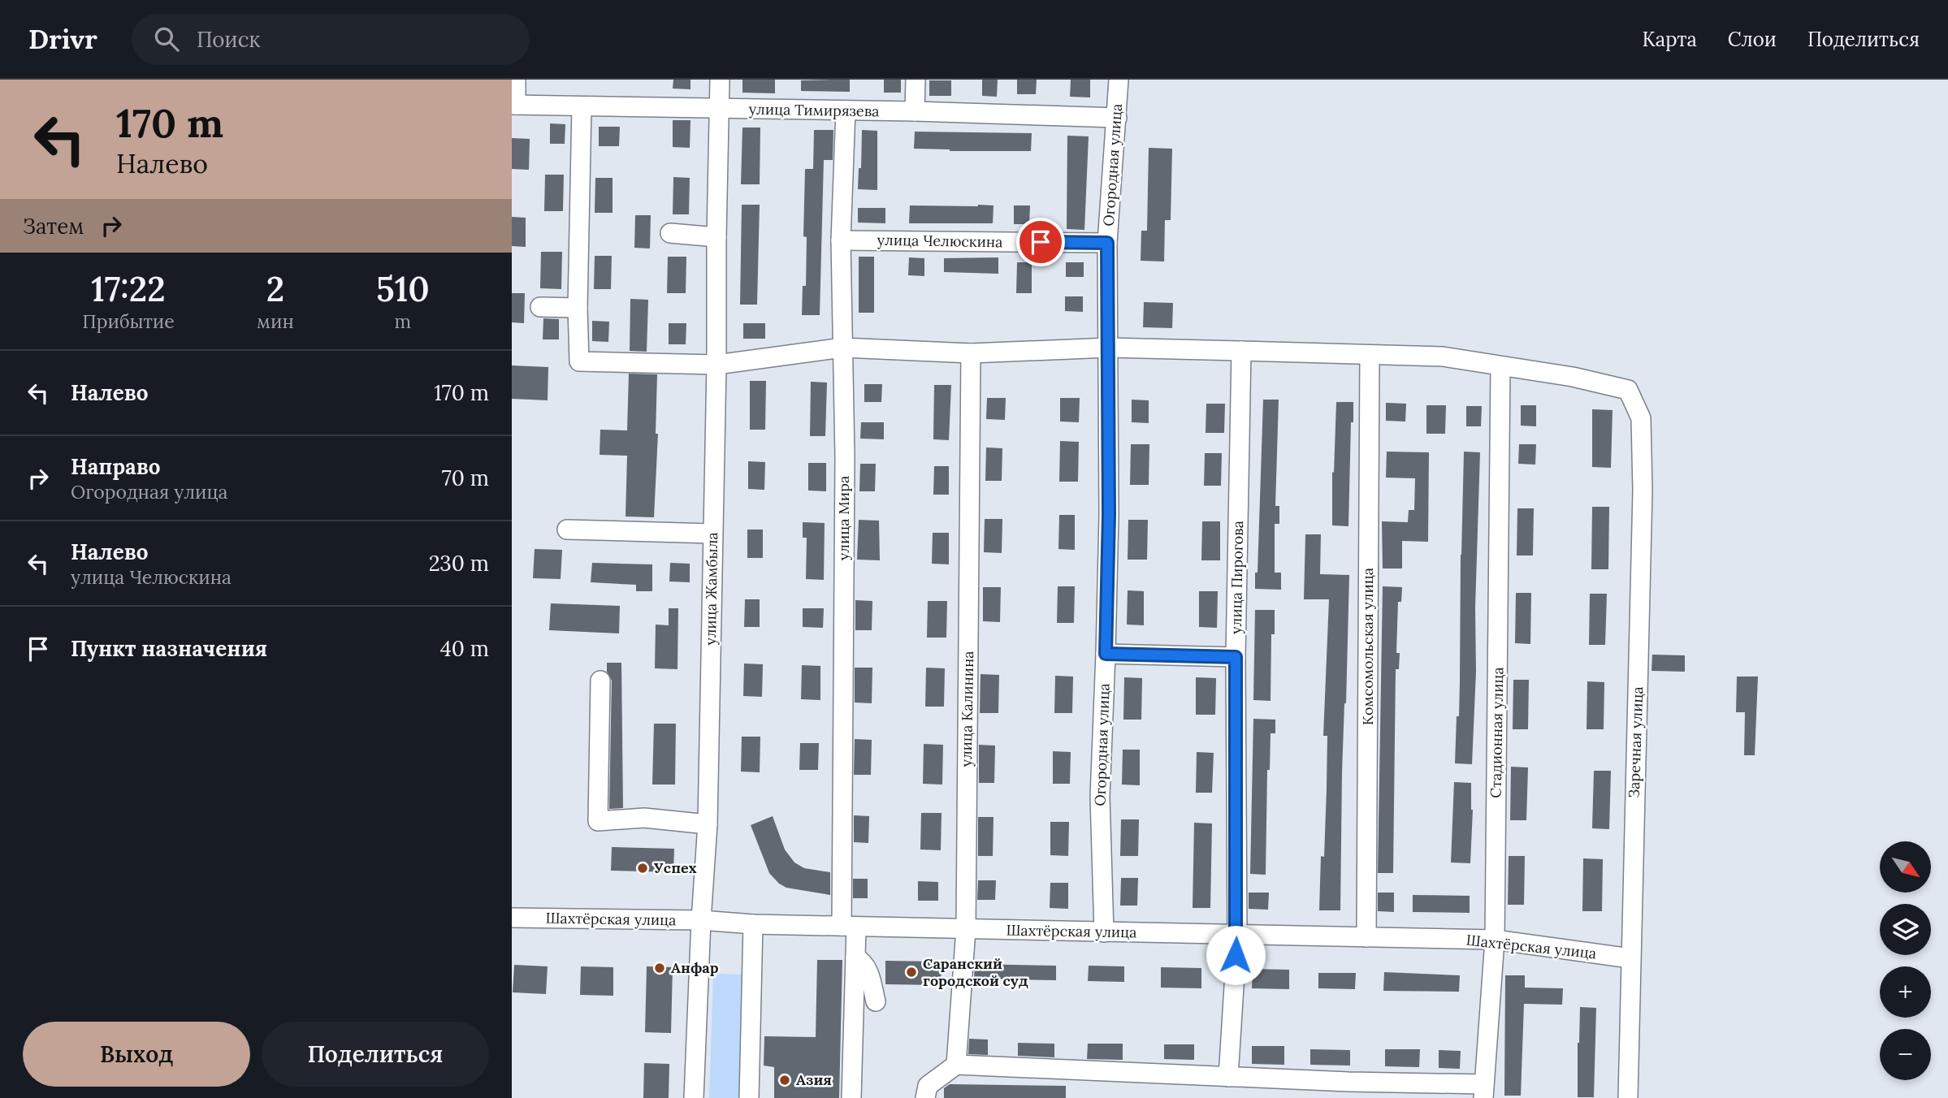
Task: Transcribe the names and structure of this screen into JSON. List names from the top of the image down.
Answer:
{
  "streets": {
    "street": [
      "улица Тимирязева",
      "Огородная улица",
      "улица Челюскина",
      "улица Мира",
      "улица Пирогова",
      "улица Жамбыла",
      "Комсомольская улица",
      "улица Калинина",
      "Стадионная улица",
      "Заречная улица",
      "Шахтёрская улица"
    ]
  },
  "crossings": [
    ["улица Тимирязева", "Огородная улица"],
    ["улица Тимирязева", "улица Мира"],
    ["улица Тимирязева", "улица Жамбыла"],
    ["Огородная улица", "улица Челюскина"],
    ["Огородная улица", "Шахтёрская улица"],
    ["улица Челюскина", "улица Мира"],
    ["улица Мира", "Шахтёрская улица"],
    ["улица Пирогова", "Шахтёрская улица"],
    ["улица Жамбыла", "Шахтёрская улица"],
    ["Комсомольская улица", "Шахтёрская улица"],
    ["улица Калинина", "Шахтёрская улица"],
    ["Стадионная улица", "Заречная улица"],
    ["Стадионная улица", "Шахтёрская улица"],
    ["Заречная улица", "Шахтёрская улица"]
  ],
  "places": [
    "Успех",
    "Анфар",
    "Саранский городской суд",
    "Азия"
  ],
  "north": "bottom right",
  "page": {
    "header": "Drivr",
    "search": "Поиск",
    "nav": ["Карта", "Слои", "Поделиться"],
    "turn": ["170 m", "Налево"],
    "then": "Затем",
    "eta": [
      "17:22",
      "Прибытие",
      "2",
      "мин",
      "510",
      "m"
    ],
    "list": [
      {
        "name": "Налево",
        "value": "170 m"
      },
      {
        "name": "Направо",
        "note": "Огородная улица",
        "value": "70 m"
      },
      {
        "name": "Налево",
        "note": "улица Челюскина",
        "value": "230 m"
      },
      {
        "name": "Пункт назначения",
        "value": "40 m"
      }
    ],
    "map_buttons": ["+", "−"],
    "buttons": ["Выход", "Поделиться"]
  }
}
